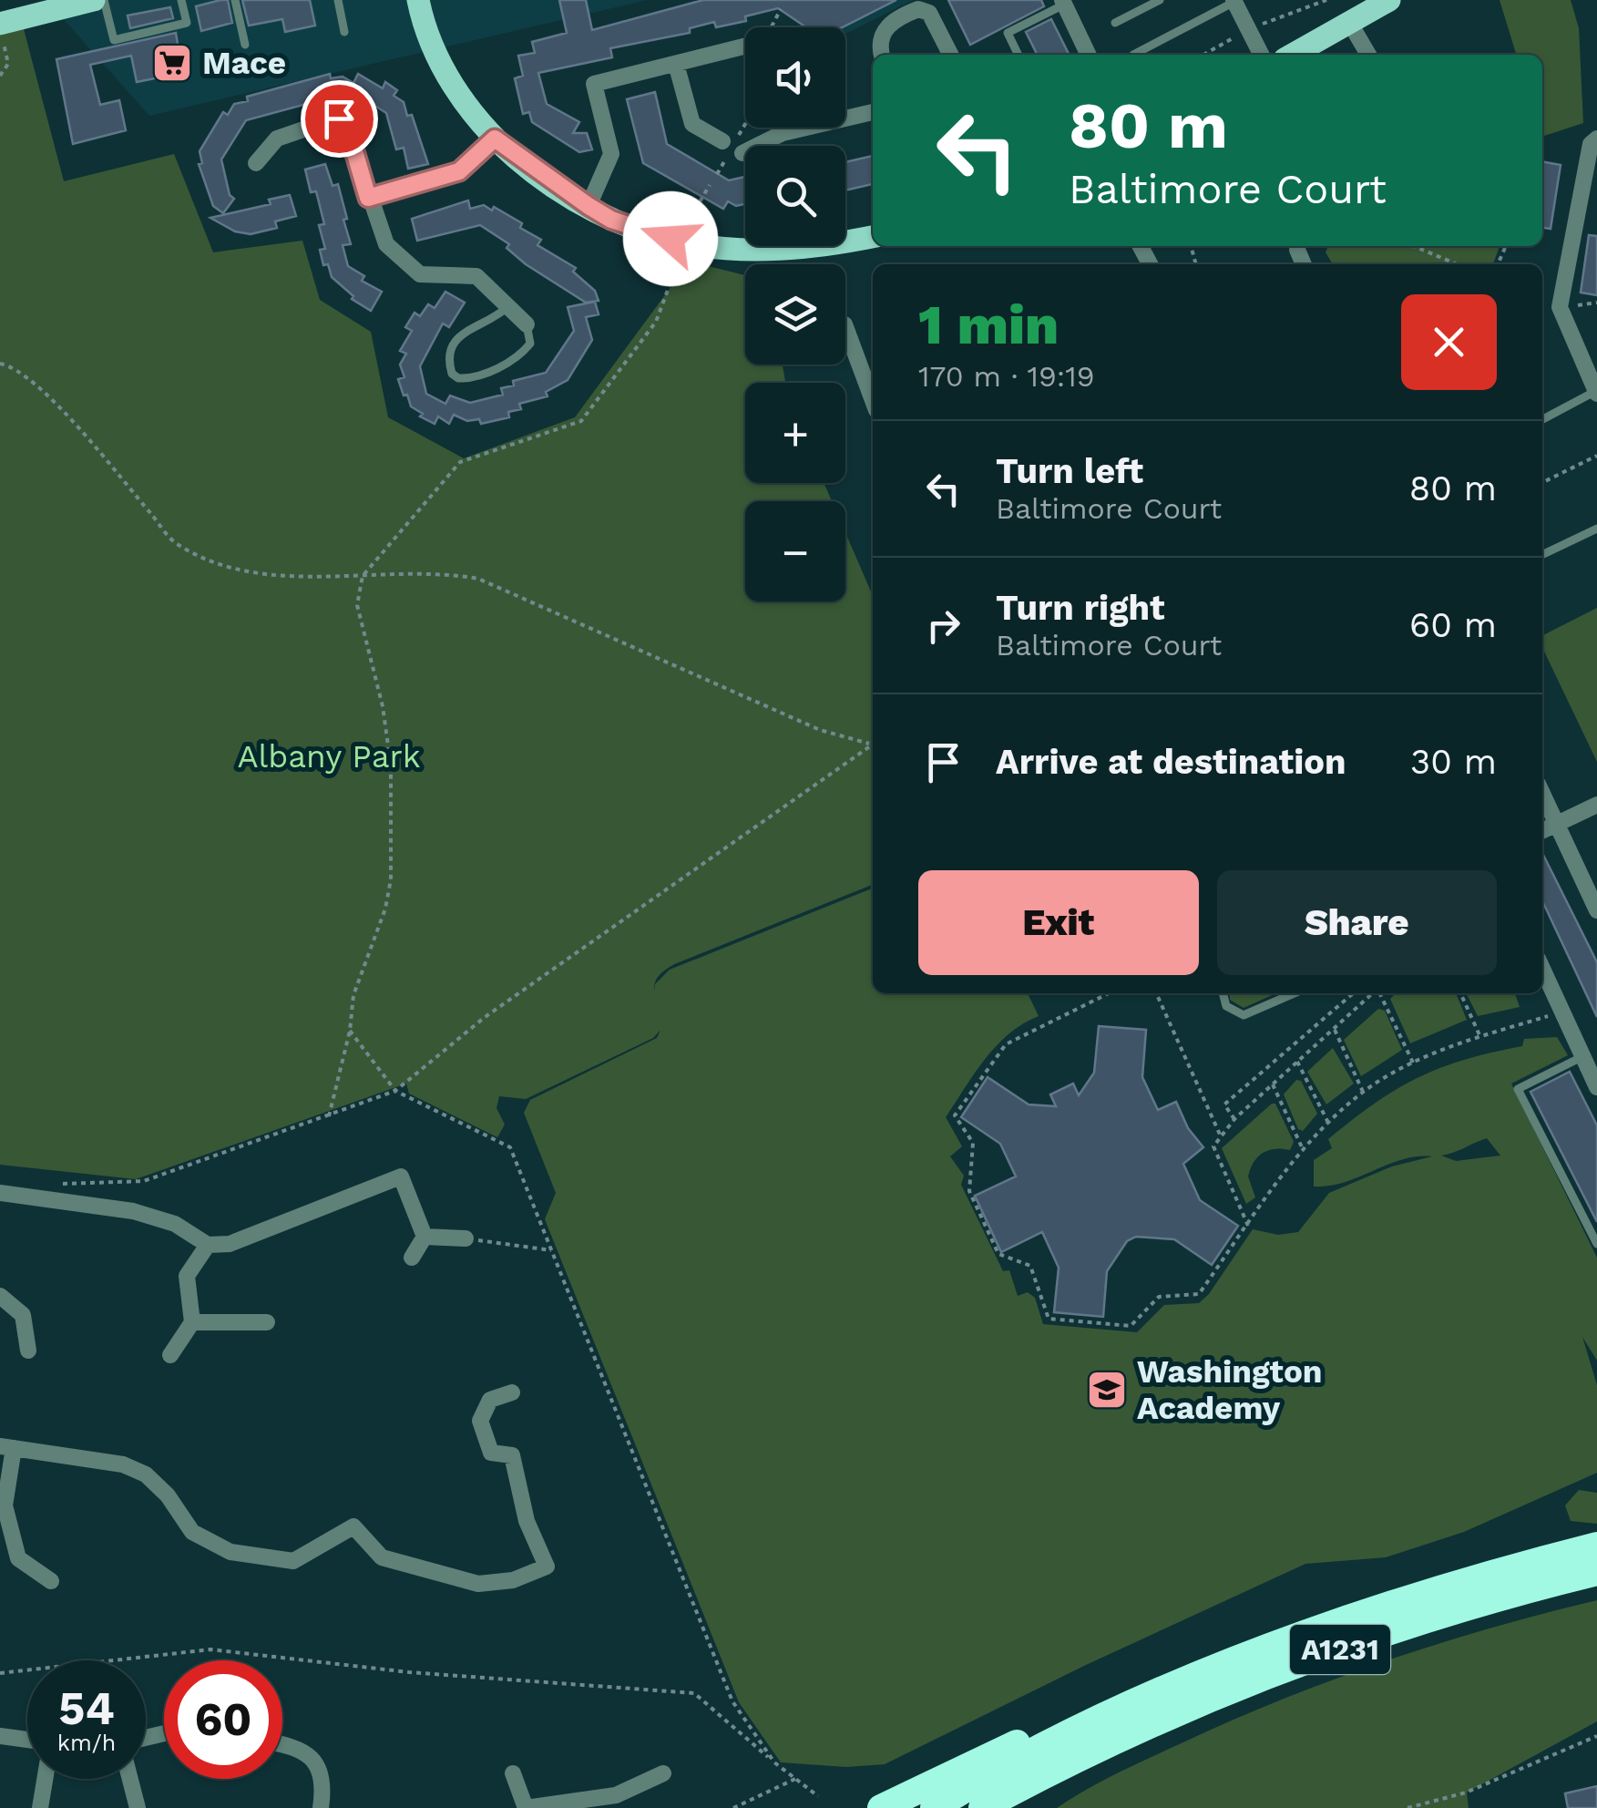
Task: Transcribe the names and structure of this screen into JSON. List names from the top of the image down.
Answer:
{
  "streets": {
    "highway": ["A1231"]
  },
  "parks": ["Albany Park"],
  "places": {
    "supermarket": ["Mace"],
    "school or university": ["Washington Academy"]
  },
  "page": {
    "map_buttons": ["+", "−"],
    "turn": ["80 m", "Baltimore Court"],
    "heading": ["1 min", "170 m · 19:19"],
    "list": [
      {
        "name": "Turn left",
        "note": "Baltimore Court",
        "value": "80 m"
      },
      {
        "name": "Turn right",
        "note": "Baltimore Court",
        "value": "60 m"
      },
      {
        "name": "Arrive at destination",
        "value": "30 m"
      }
    ],
    "buttons": ["Exit", "Share"],
    "speed": "54 km/h",
    "limit": "60"
  }
}
